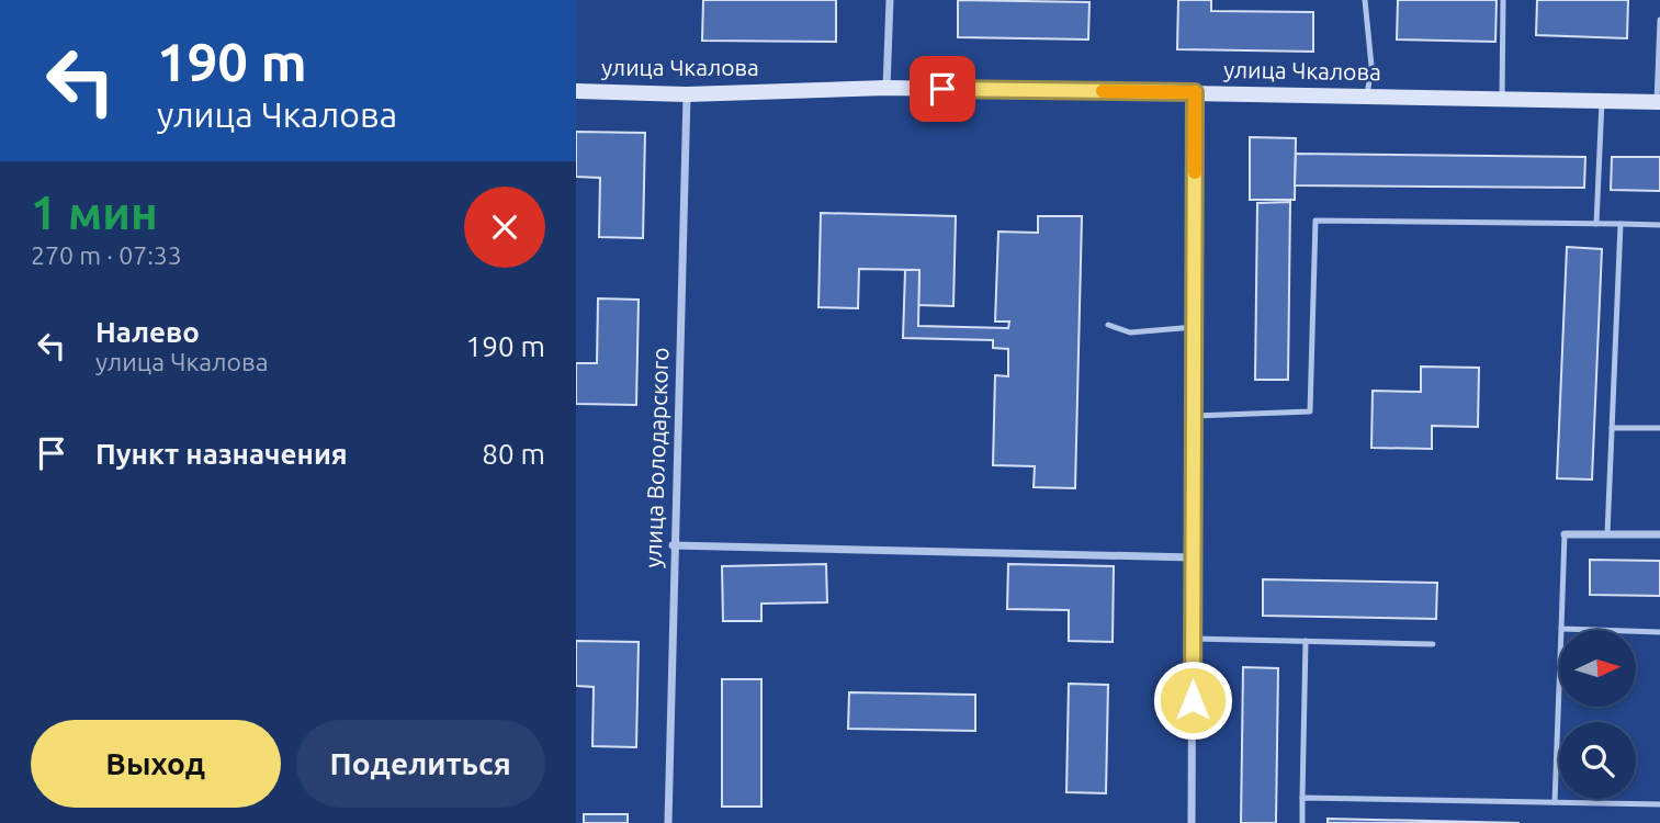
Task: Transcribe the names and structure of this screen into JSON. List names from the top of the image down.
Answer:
{
  "streets": {
    "street": ["улица Чкалова", "улица Володарского"]
  },
  "crossings": [
    ["улица Чкалова", "улица Володарского"]
  ],
  "north": "right",
  "page": {
    "turn": ["190 m", "улица Чкалова"],
    "heading": ["1 мин", "270 m · 07:33"],
    "list": [
      {
        "name": "Налево",
        "note": "улица Чкалова",
        "value": "190 m"
      },
      {
        "name": "Пункт назначения",
        "value": "80 m"
      }
    ],
    "buttons": ["Выход", "Поделиться"]
  }
}
